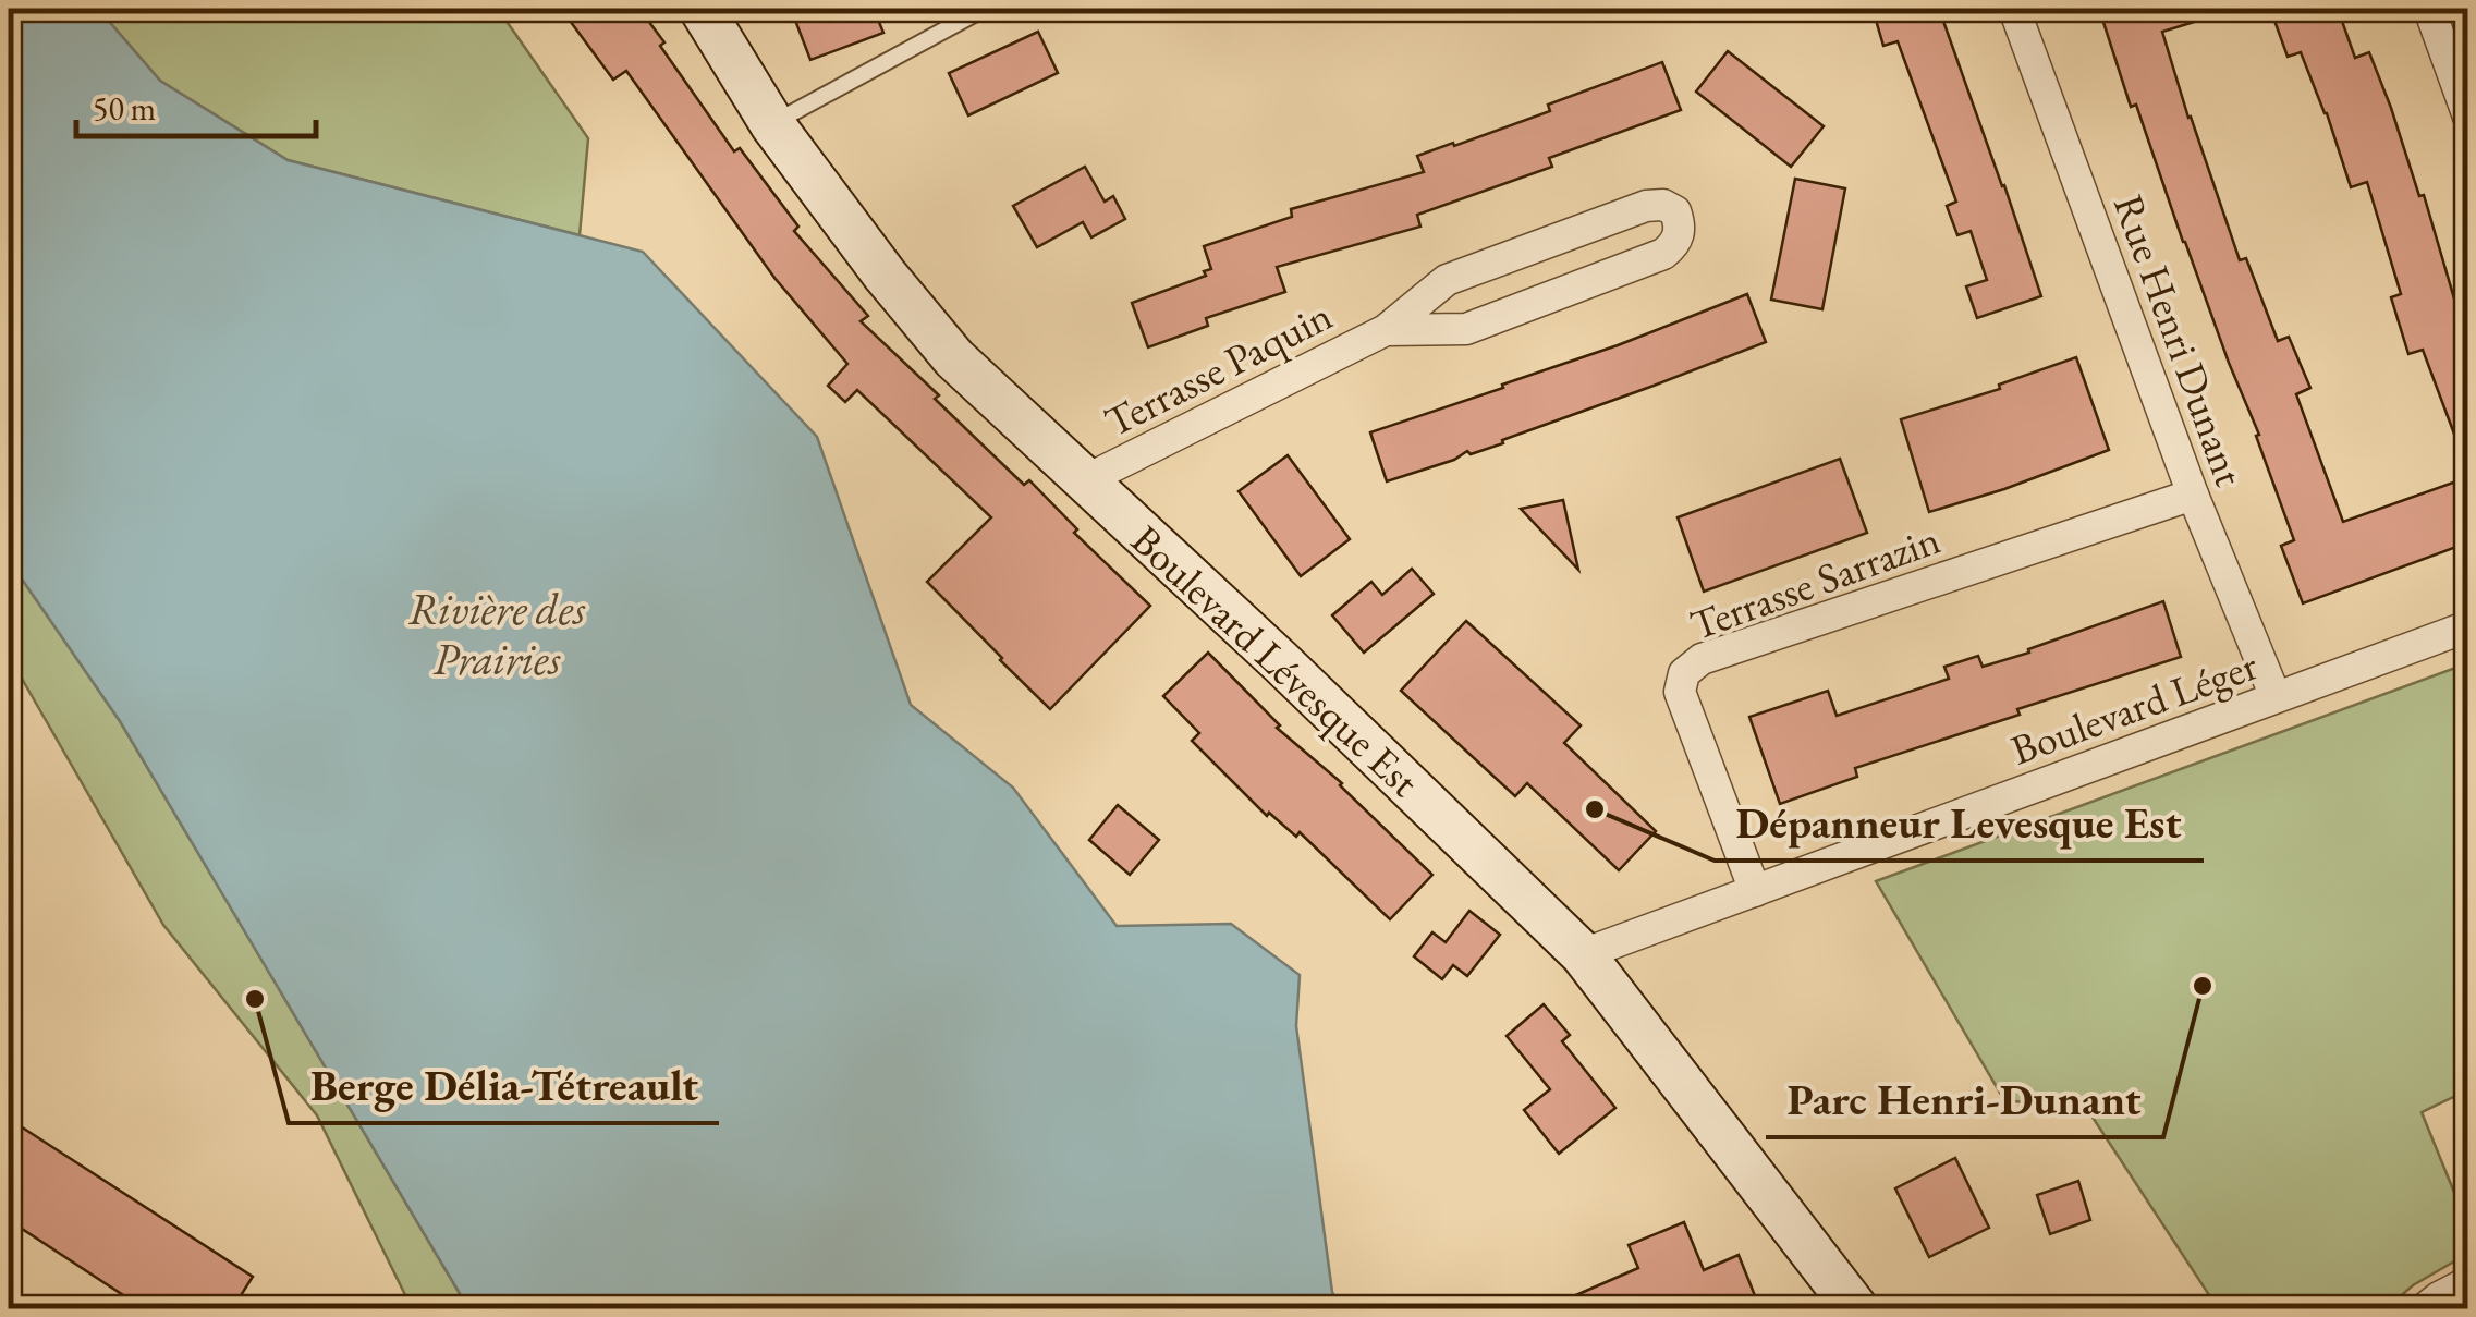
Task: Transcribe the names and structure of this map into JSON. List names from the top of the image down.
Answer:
{
  "streets": {
    "street": [
      "Rue Henri Dunant",
      "Terrasse Paquin",
      "Terrasse Sarrazin",
      "Boulevard Lévesque Est",
      "Boulevard Léger"
    ]
  },
  "crossings": [
    ["Rue Henri Dunant", "Terrasse Sarrazin"],
    ["Rue Henri Dunant", "Boulevard Léger"],
    ["Terrasse Paquin", "Boulevard Lévesque Est"],
    ["Terrasse Sarrazin", "Boulevard Léger"],
    ["Boulevard Lévesque Est", "Boulevard Léger"]
  ],
  "water": ["Rivière des Prairies"],
  "places": ["Dépanneur Levesque Est", "Parc Henri-Dunant", "Berge Délia-Tétreault"],
  "scale_bar": "50 m"
}
